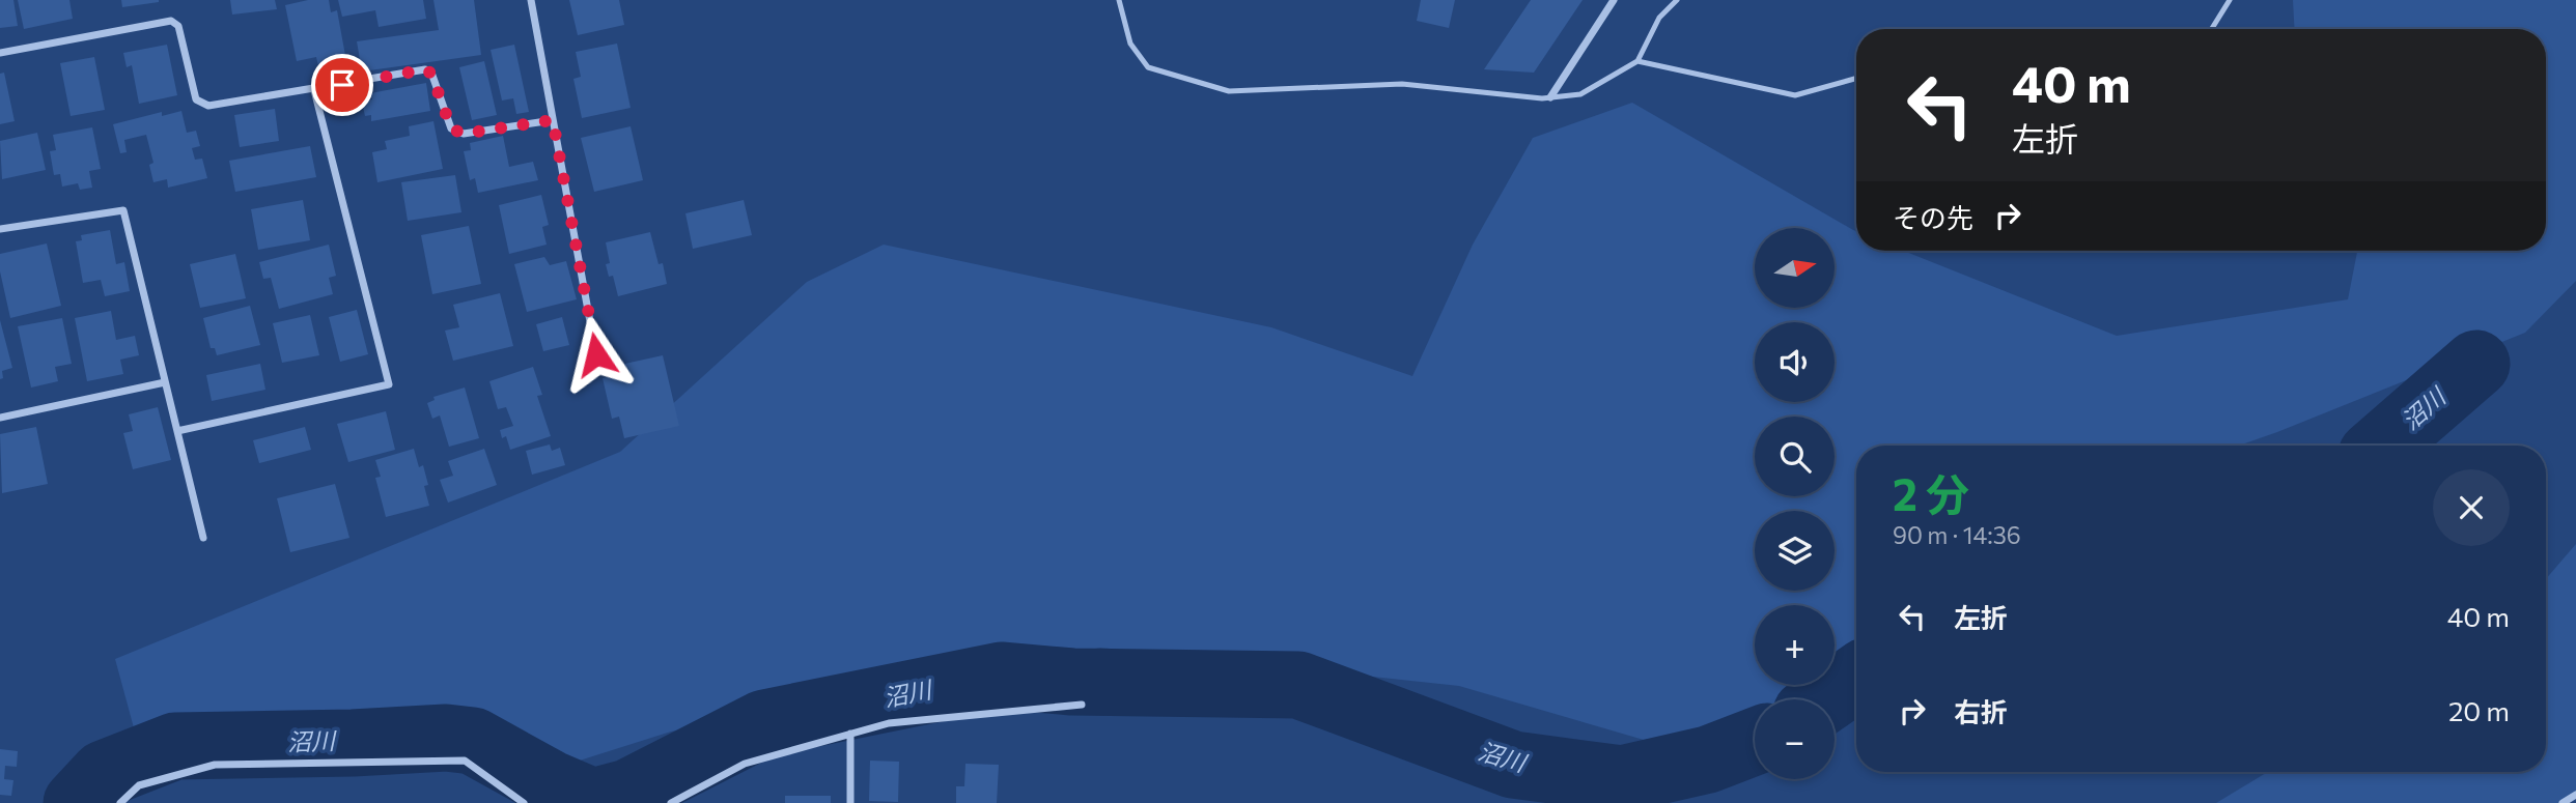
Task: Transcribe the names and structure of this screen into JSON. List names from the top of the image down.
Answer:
{
  "water": ["沼川"],
  "north": "right",
  "page": {
    "turn": ["40 m", "左折"],
    "then": "その先",
    "map_buttons": ["+", "−"],
    "heading": ["2 分", "90 m · 14:36"],
    "list": [
      {
        "name": "左折",
        "value": "40 m"
      },
      {
        "name": "右折",
        "value": "20 m"
      }
    ]
  }
}
